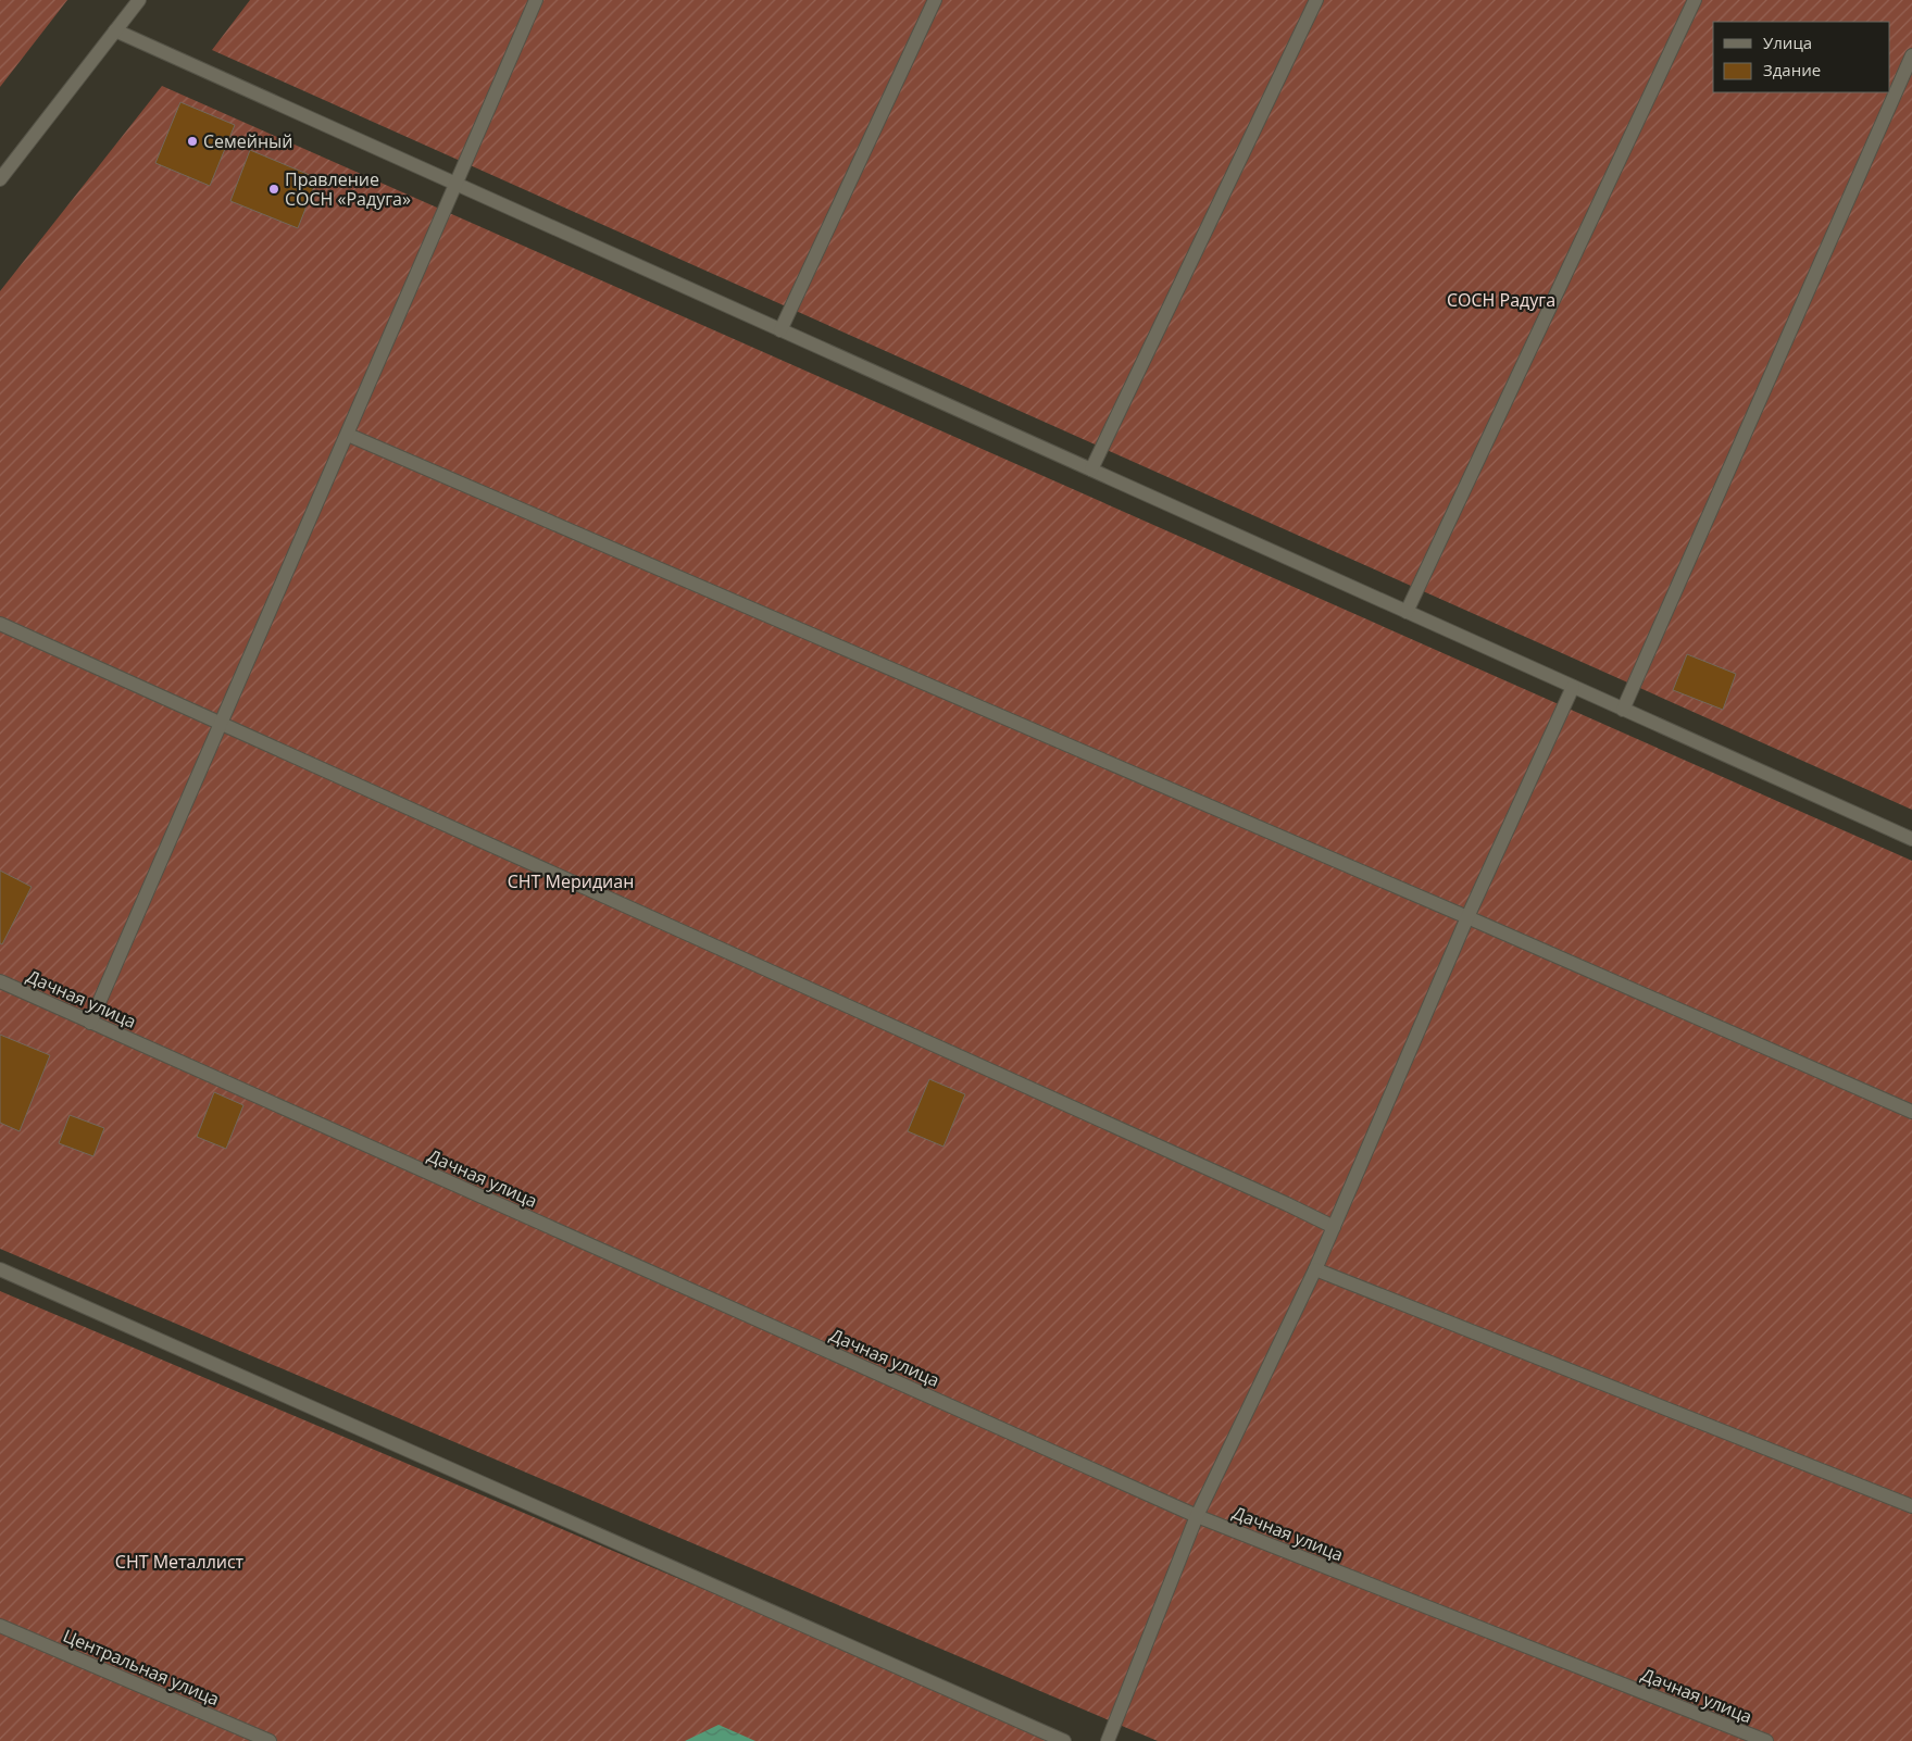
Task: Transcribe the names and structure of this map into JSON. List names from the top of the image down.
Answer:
{
  "streets": {
    "street": ["Дачная улица", "Центральная улица"]
  },
  "parks": ["СОСН Радуга", "СНТ Меридиан", "СНТ Металлист"],
  "places": ["Семейный", "Правление СОСН «Радуга»"],
  "legend": ["Улица", "Здание"]
}
